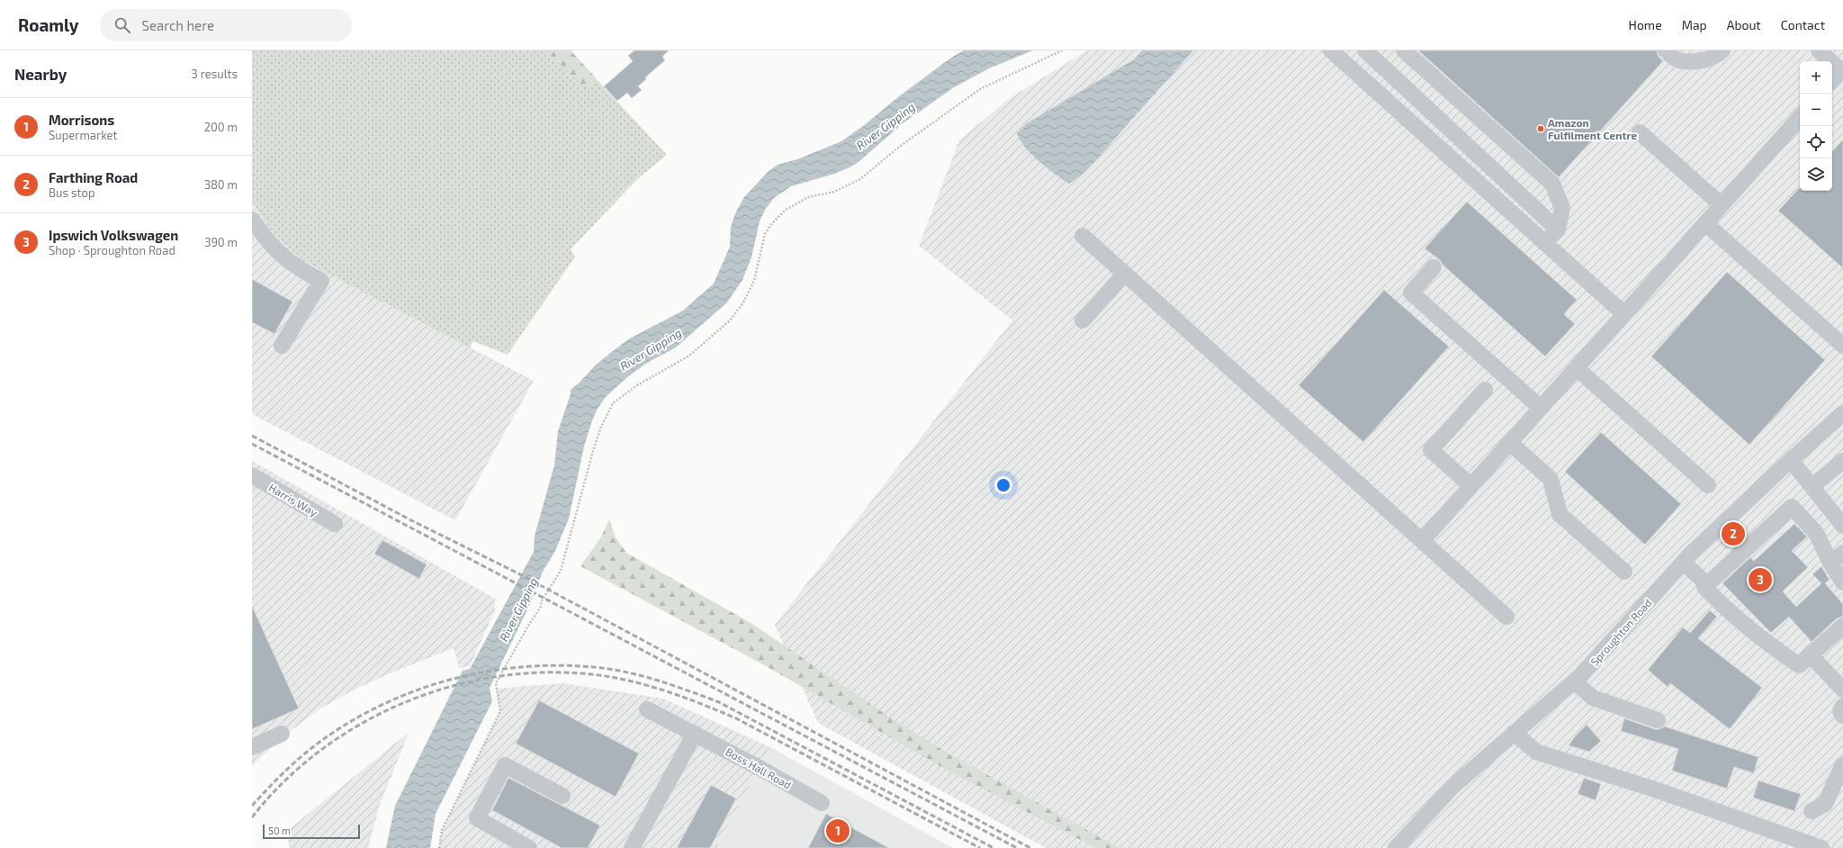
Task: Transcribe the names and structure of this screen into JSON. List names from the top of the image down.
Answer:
{
  "streets": {
    "street": ["Harris Way", "Sproughton Road", "Boss Hall Road"]
  },
  "water": ["River Gipping"],
  "places": ["Amazon Fulfilment Centre"],
  "scale_bar": "50 m",
  "page": {
    "header": "Roamly",
    "search": "Search here",
    "nav": [
      "Home",
      "Map",
      "About",
      "Contact"
    ],
    "heading": ["Nearby", "3 results"],
    "map_buttons": ["+", "−"],
    "list": [
      {
        "mark": "1",
        "name": "Morrisons",
        "note": "Supermarket",
        "value": "200 m"
      },
      {
        "mark": "2",
        "name": "Farthing Road",
        "note": "Bus stop",
        "value": "380 m"
      },
      {
        "mark": "3",
        "name": "Ipswich Volkswagen",
        "note": "Shop · Sproughton Road",
        "value": "390 m"
      }
    ],
    "pins": ["2", "3", "1"],
    "scale": "50 m"
  }
}
